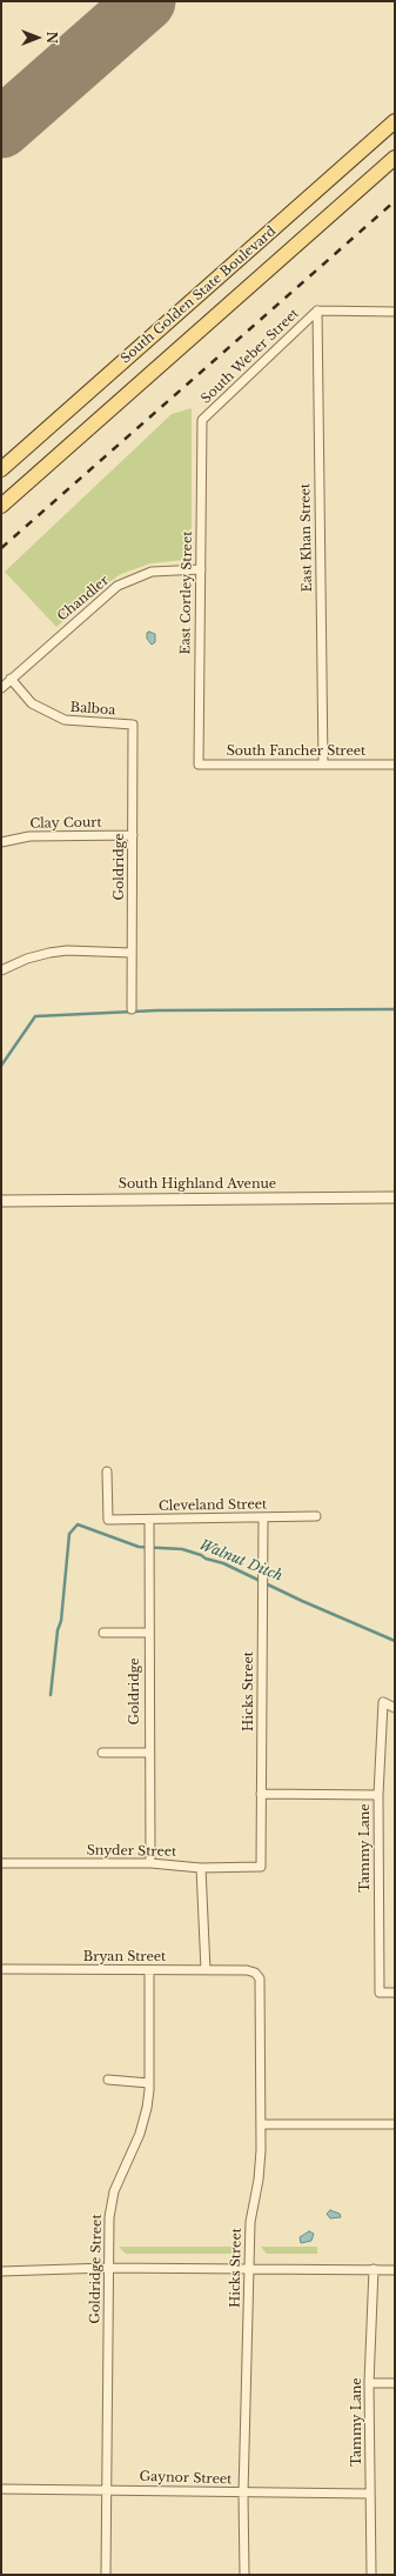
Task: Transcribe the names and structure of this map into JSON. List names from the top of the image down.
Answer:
{
  "streets": {
    "main road": ["South Golden State Boulevard"],
    "street": [
      "South Weber Street",
      "East Khan Street",
      "East Cortley Street",
      "Chandler",
      "Balboa",
      "South Fancher Street",
      "Clay Court",
      "Goldridge",
      "South Highland Avenue",
      "Cleveland Street",
      "Hicks Street",
      "Tammy Lane",
      "Snyder Street",
      "Bryan Street",
      "Goldridge Street",
      "Gaynor Street"
    ]
  },
  "crossings": [
    ["South Weber Street", "East Khan Street"],
    ["South Weber Street", "East Cortley Street"],
    ["East Khan Street", "South Fancher Street"],
    ["East Cortley Street", "Chandler"],
    ["East Cortley Street", "South Fancher Street"],
    ["Chandler", "Balboa"],
    ["Balboa", "Goldridge"],
    ["Clay Court", "Goldridge"],
    ["Goldridge", "Cleveland Street"],
    ["Goldridge", "Snyder Street"],
    ["Cleveland Street", "Hicks Street"],
    ["Hicks Street", "Snyder Street"],
    ["Hicks Street", "Bryan Street"],
    ["Hicks Street", "Gaynor Street"],
    ["Tammy Lane", "Gaynor Street"],
    ["Bryan Street", "Goldridge Street"],
    ["Goldridge Street", "Gaynor Street"]
  ],
  "water": ["Walnut Ditch"],
  "north": "right"
}
